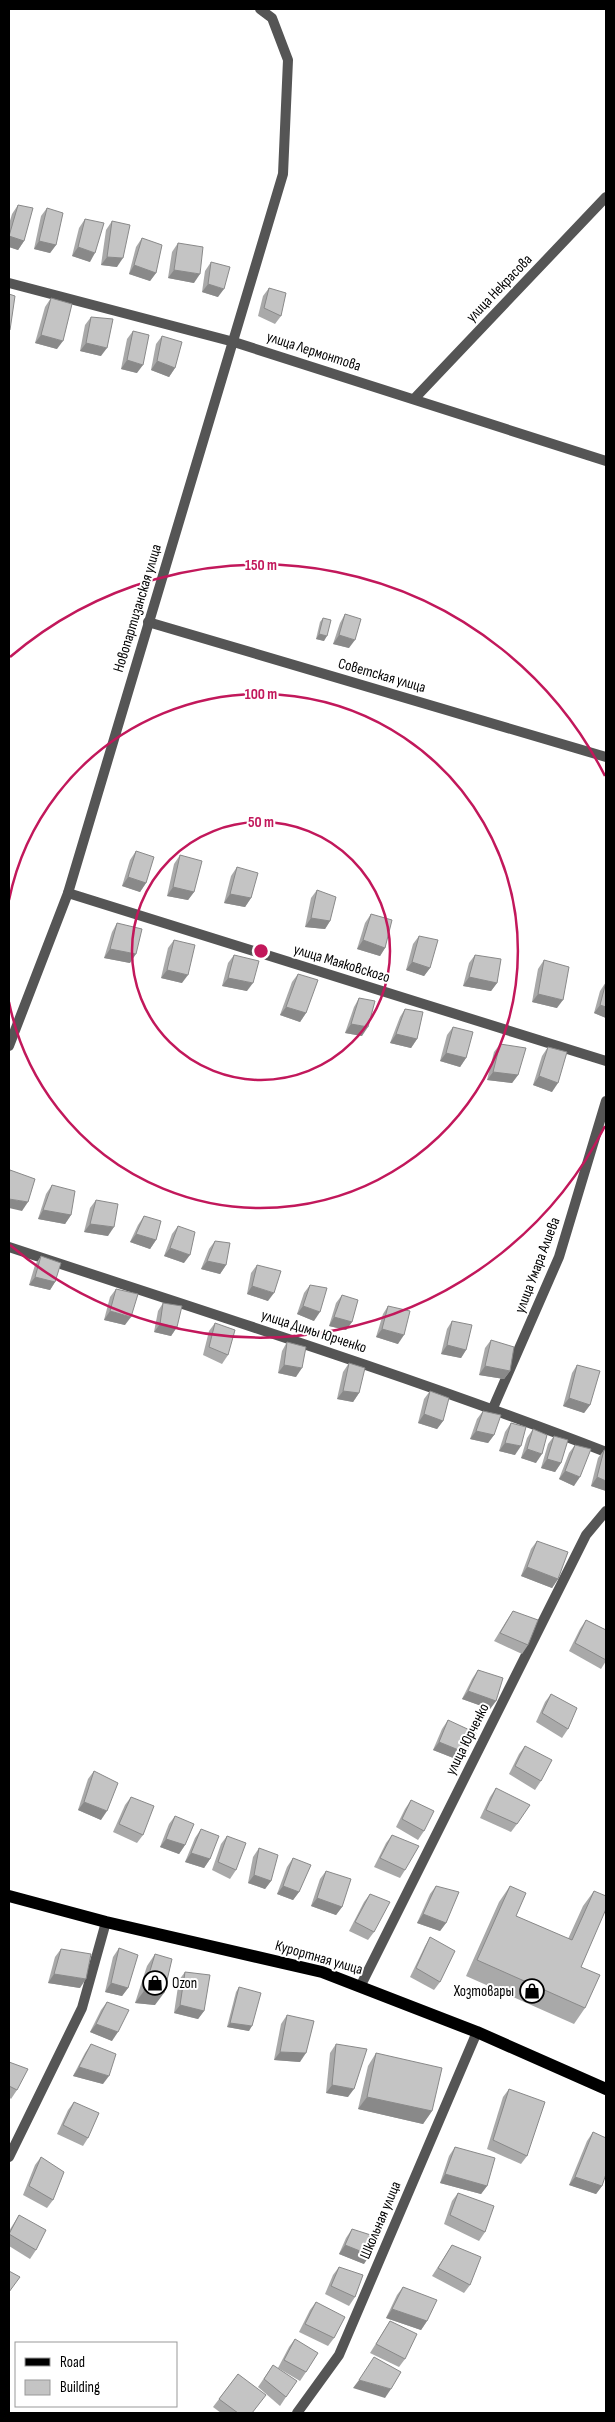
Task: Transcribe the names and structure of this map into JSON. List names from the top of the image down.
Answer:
{
  "streets": {
    "main road": ["Курортная улица"],
    "street": [
      "улица Некрасова",
      "улица Лермонтова",
      "Новопартизанская улица",
      "Советская улица",
      "улица Маяковского",
      "улица Умара Алиева",
      "улица Димы Юрченко",
      "улица Юрченко",
      "Школьная улица"
    ]
  },
  "crossings": [
    ["улица Некрасова", "улица Лермонтова"],
    ["улица Лермонтова", "Новопартизанская улица"],
    ["Новопартизанская улица", "Советская улица"],
    ["Новопартизанская улица", "улица Маяковского"],
    ["улица Умара Алиева", "улица Димы Юрченко"],
    ["улица Юрченко", "Курортная улица"],
    ["Курортная улица", "Школьная улица"]
  ],
  "places": {
    "shop": ["Ozon", "Хозтовары"]
  },
  "legend": ["Road", "Building"],
  "rings": ["150 m", "100 m", "50 m"]
}
